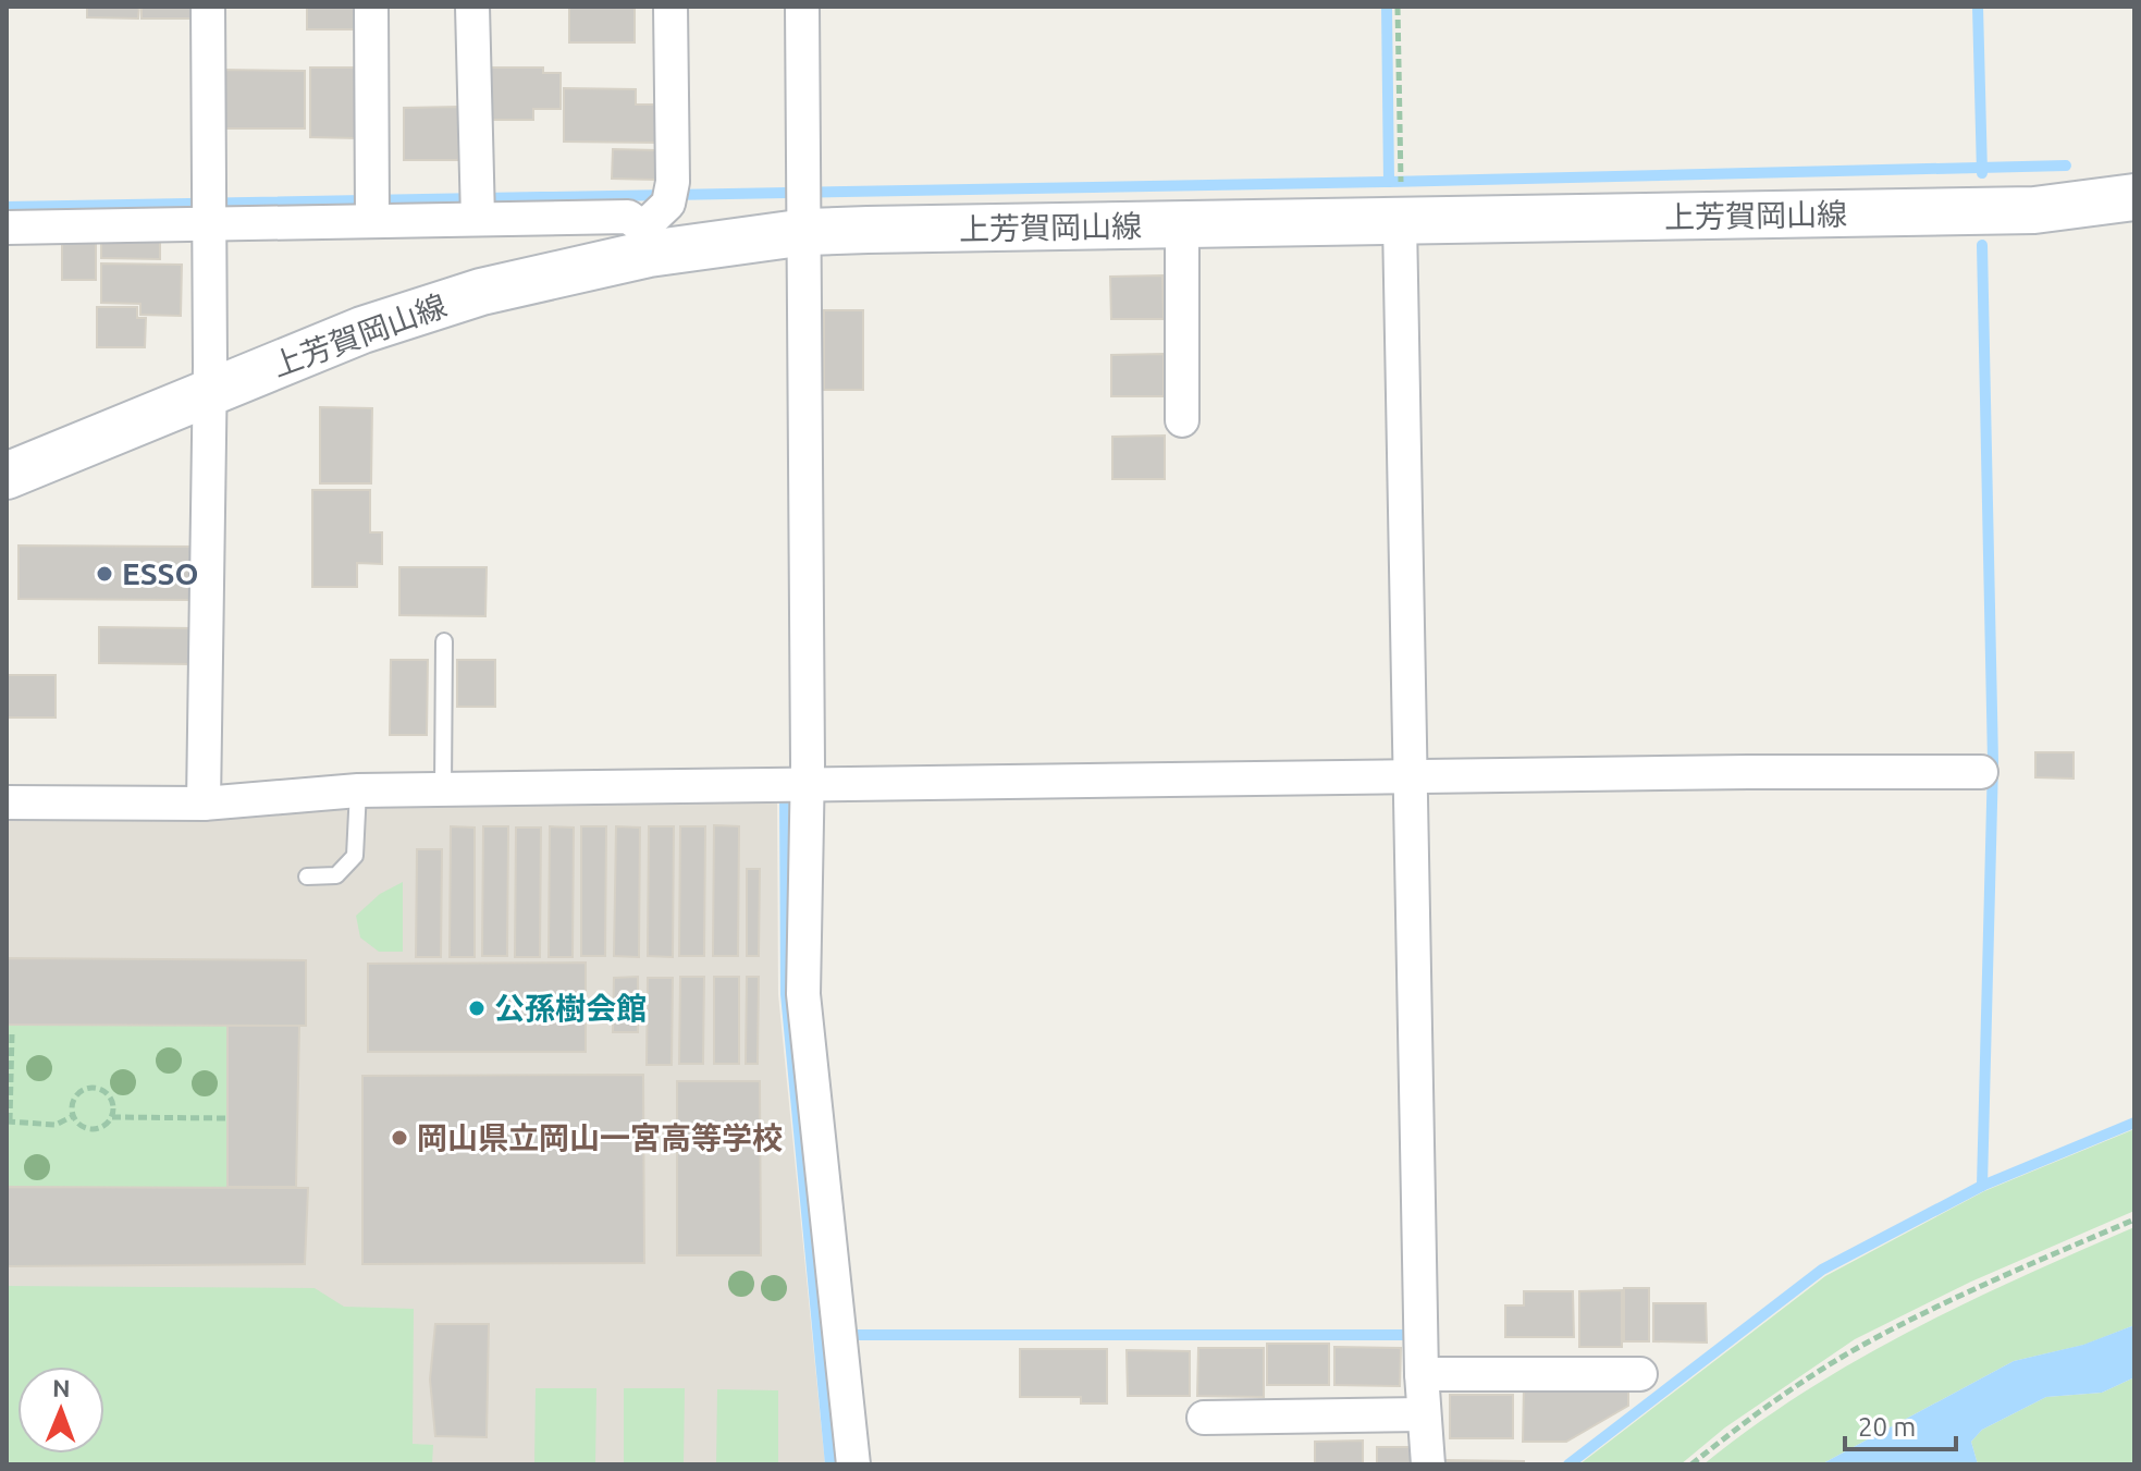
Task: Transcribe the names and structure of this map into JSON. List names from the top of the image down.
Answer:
{
  "streets": {
    "main road": ["上芳賀岡山線"]
  },
  "places": ["ESSO", "公孫樹会館", "岡山県立岡山一宮高等学校"],
  "scale_bar": "20 m",
  "north": "top"
}
